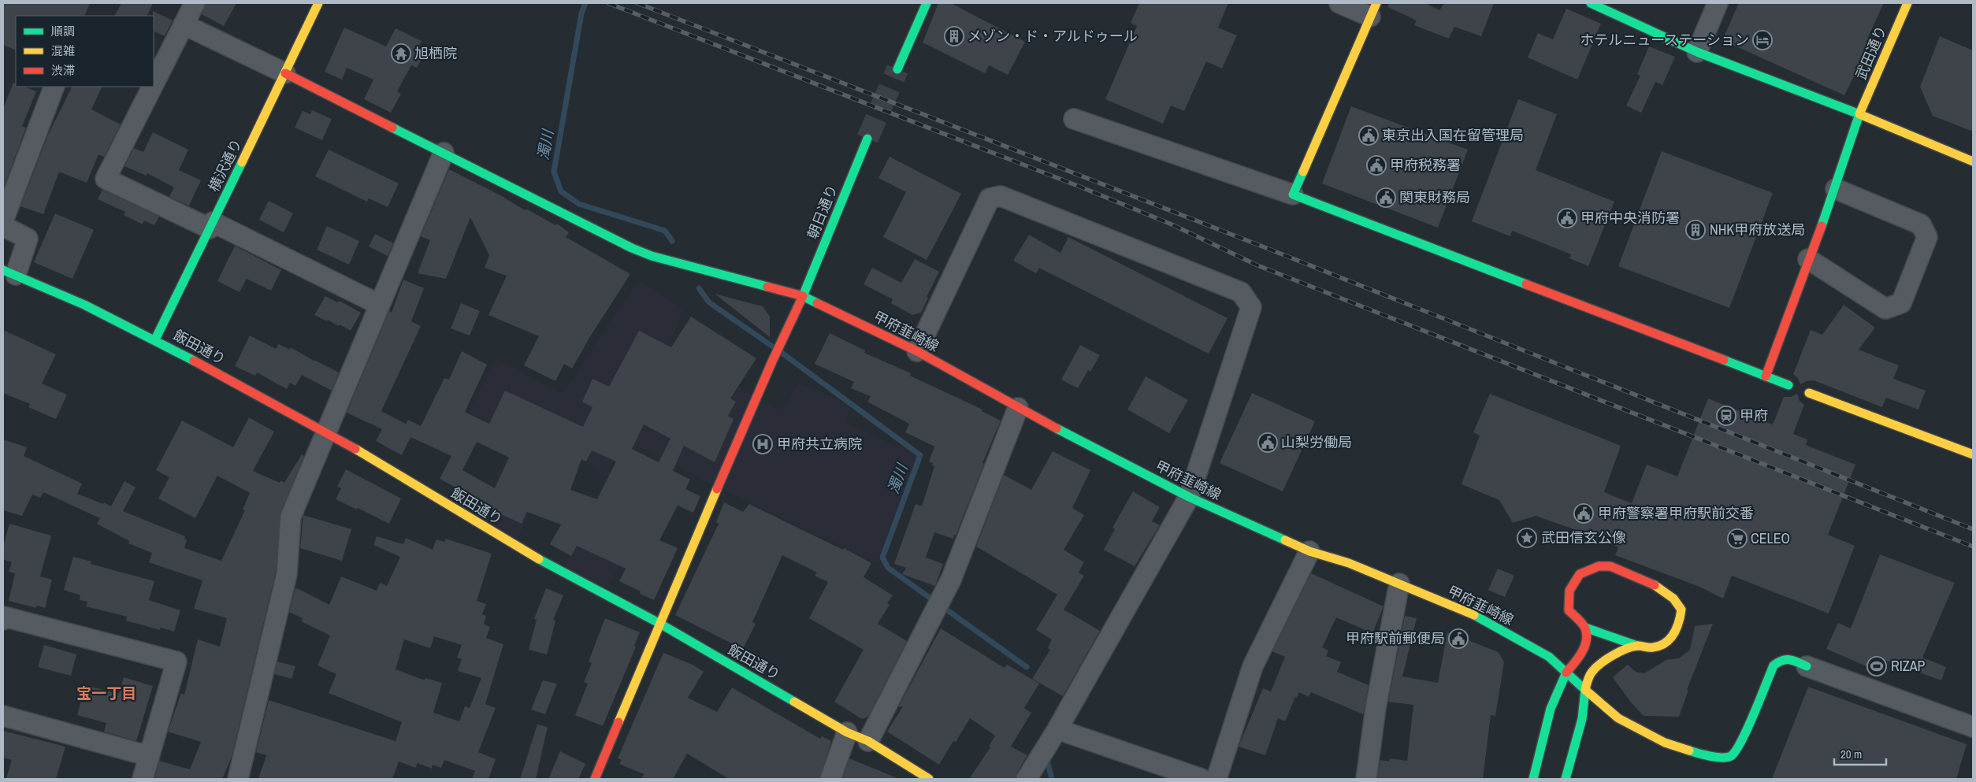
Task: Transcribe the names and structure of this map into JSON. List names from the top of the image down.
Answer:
{
  "streets": {
    "street": [
      "武田通り",
      "横沢通り",
      "朝日通り",
      "甲府韮崎線",
      "飯田通り"
    ]
  },
  "crossings": [
    ["横沢通り", "甲府韮崎線"],
    ["横沢通り", "飯田通り"],
    ["朝日通り", "甲府韮崎線"],
    ["朝日通り", "飯田通り"]
  ],
  "districts": ["宝一丁目"],
  "water": ["濁川"],
  "places": {
    "building": ["メゾン・ド・アルドゥール", "NHK甲府放送局"],
    "hotel": ["ホテルニューステーション"],
    "temple": ["旭栖院"],
    "public building": [
      "東京出入国在留管理局",
      "甲府税務署",
      "関東財務局",
      "甲府中央消防署",
      "山梨労働局",
      "甲府警察署甲府駅前交番",
      "甲府駅前郵便局"
    ],
    "station": ["甲府"],
    "hospital": ["甲府共立病院"],
    "place": ["武田信玄公像"],
    "supermarket": ["CELEO"],
    "sports": ["RIZAP"]
  },
  "legend": ["順調", "混雑", "渋滞"],
  "scale_bar": "20 m"
}
